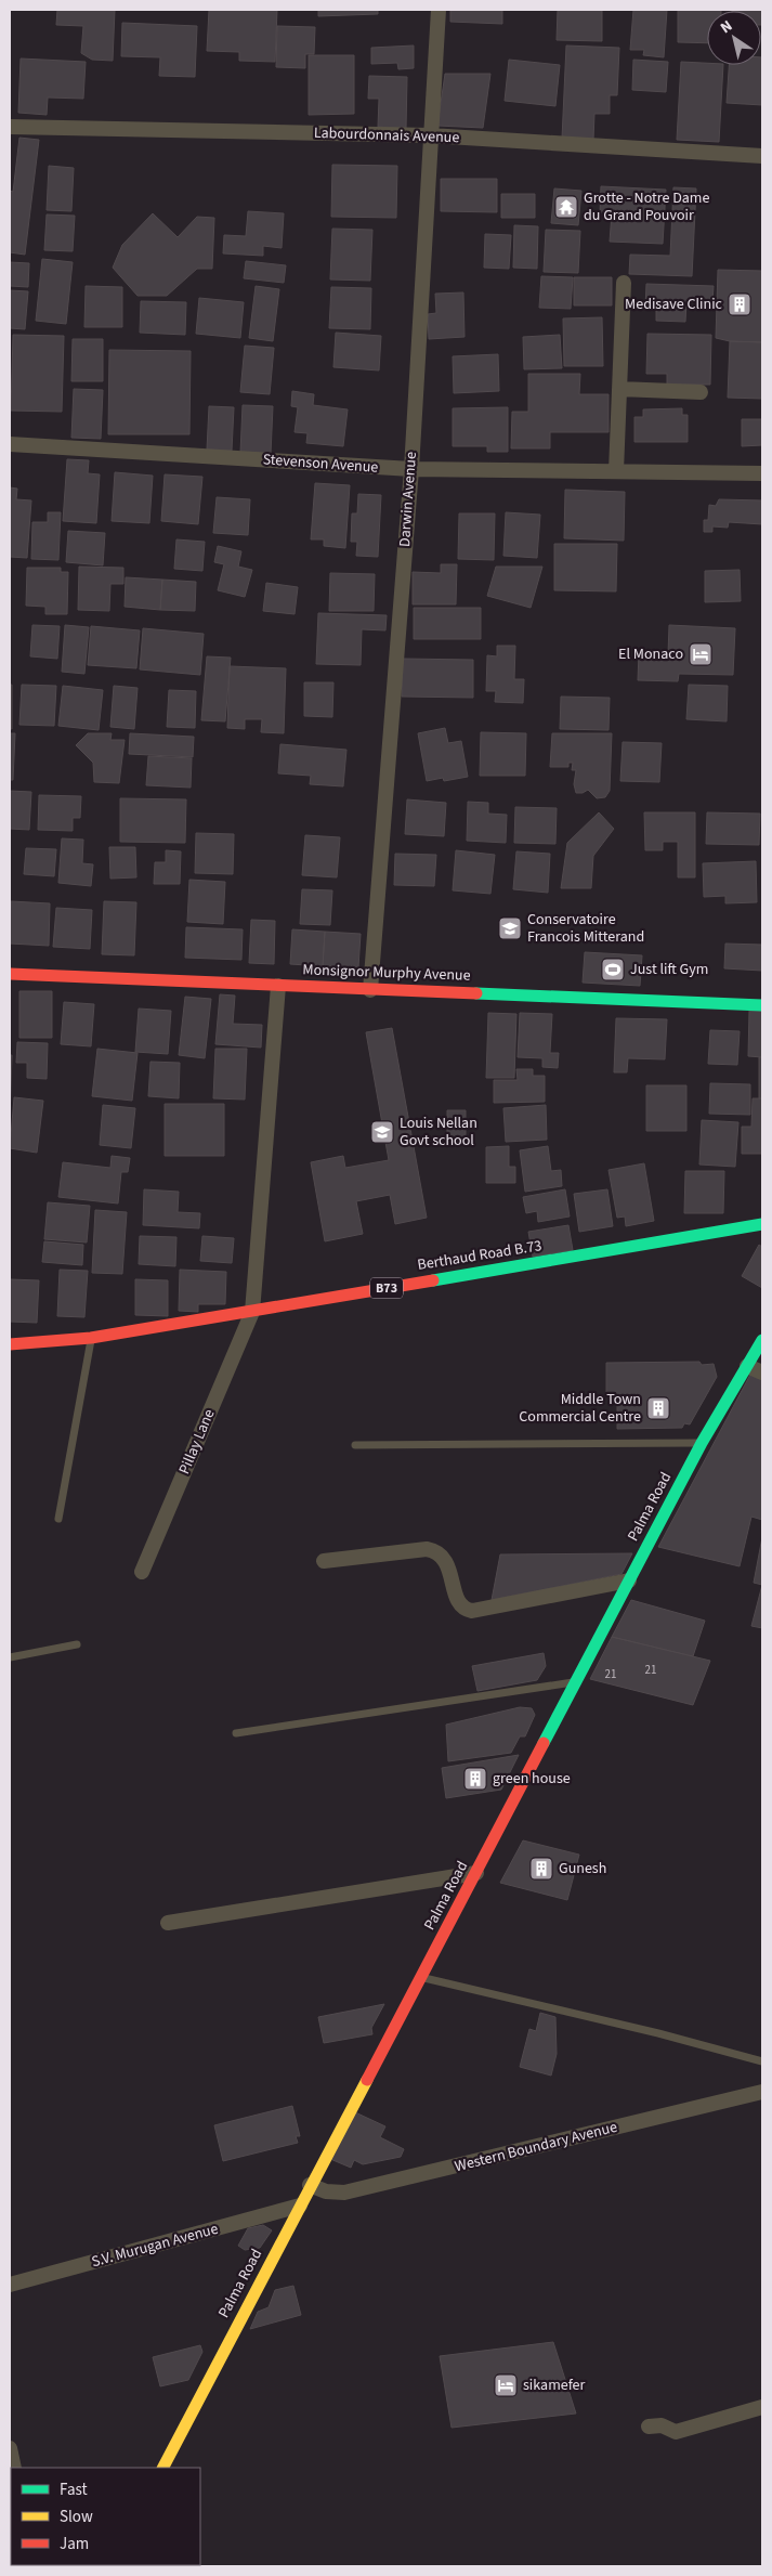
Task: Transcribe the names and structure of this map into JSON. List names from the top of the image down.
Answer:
{
  "streets": {
    "main road": [
      "Monsignor Murphy Avenue",
      "Berthaud Road B.73",
      "B73",
      "Palma Road"
    ],
    "street": [
      "Labourdonnais Avenue",
      "Stevenson Avenue",
      "Darwin Avenue",
      "Pillay Lane",
      "Western Boundary Avenue",
      "S.V. Murugan Avenue"
    ]
  },
  "crossings": [
    ["Labourdonnais Avenue", "Darwin Avenue"],
    ["Stevenson Avenue", "Darwin Avenue"],
    ["Darwin Avenue", "Monsignor Murphy Avenue"],
    ["Monsignor Murphy Avenue", "Pillay Lane"],
    ["Berthaud Road B.73", "Pillay Lane"],
    ["Palma Road", "Western Boundary Avenue"],
    ["Palma Road", "S.V. Murugan Avenue"]
  ],
  "places": {
    "temple": ["Grotte - Notre Dame du Grand Pouvoir"],
    "building": [
      "Medisave Clinic",
      "Middle Town Commercial Centre",
      "green house",
      "Gunesh"
    ],
    "hotel": ["El Monaco", "sikamefer"],
    "school or university": ["Conservatoire Francois Mitterand", "Louis Nellan Govt school"],
    "sports": ["Just lift Gym"]
  },
  "house_numbers": ["21", "21"],
  "legend": ["Fast", "Slow", "Jam"],
  "north": "top left"
}
